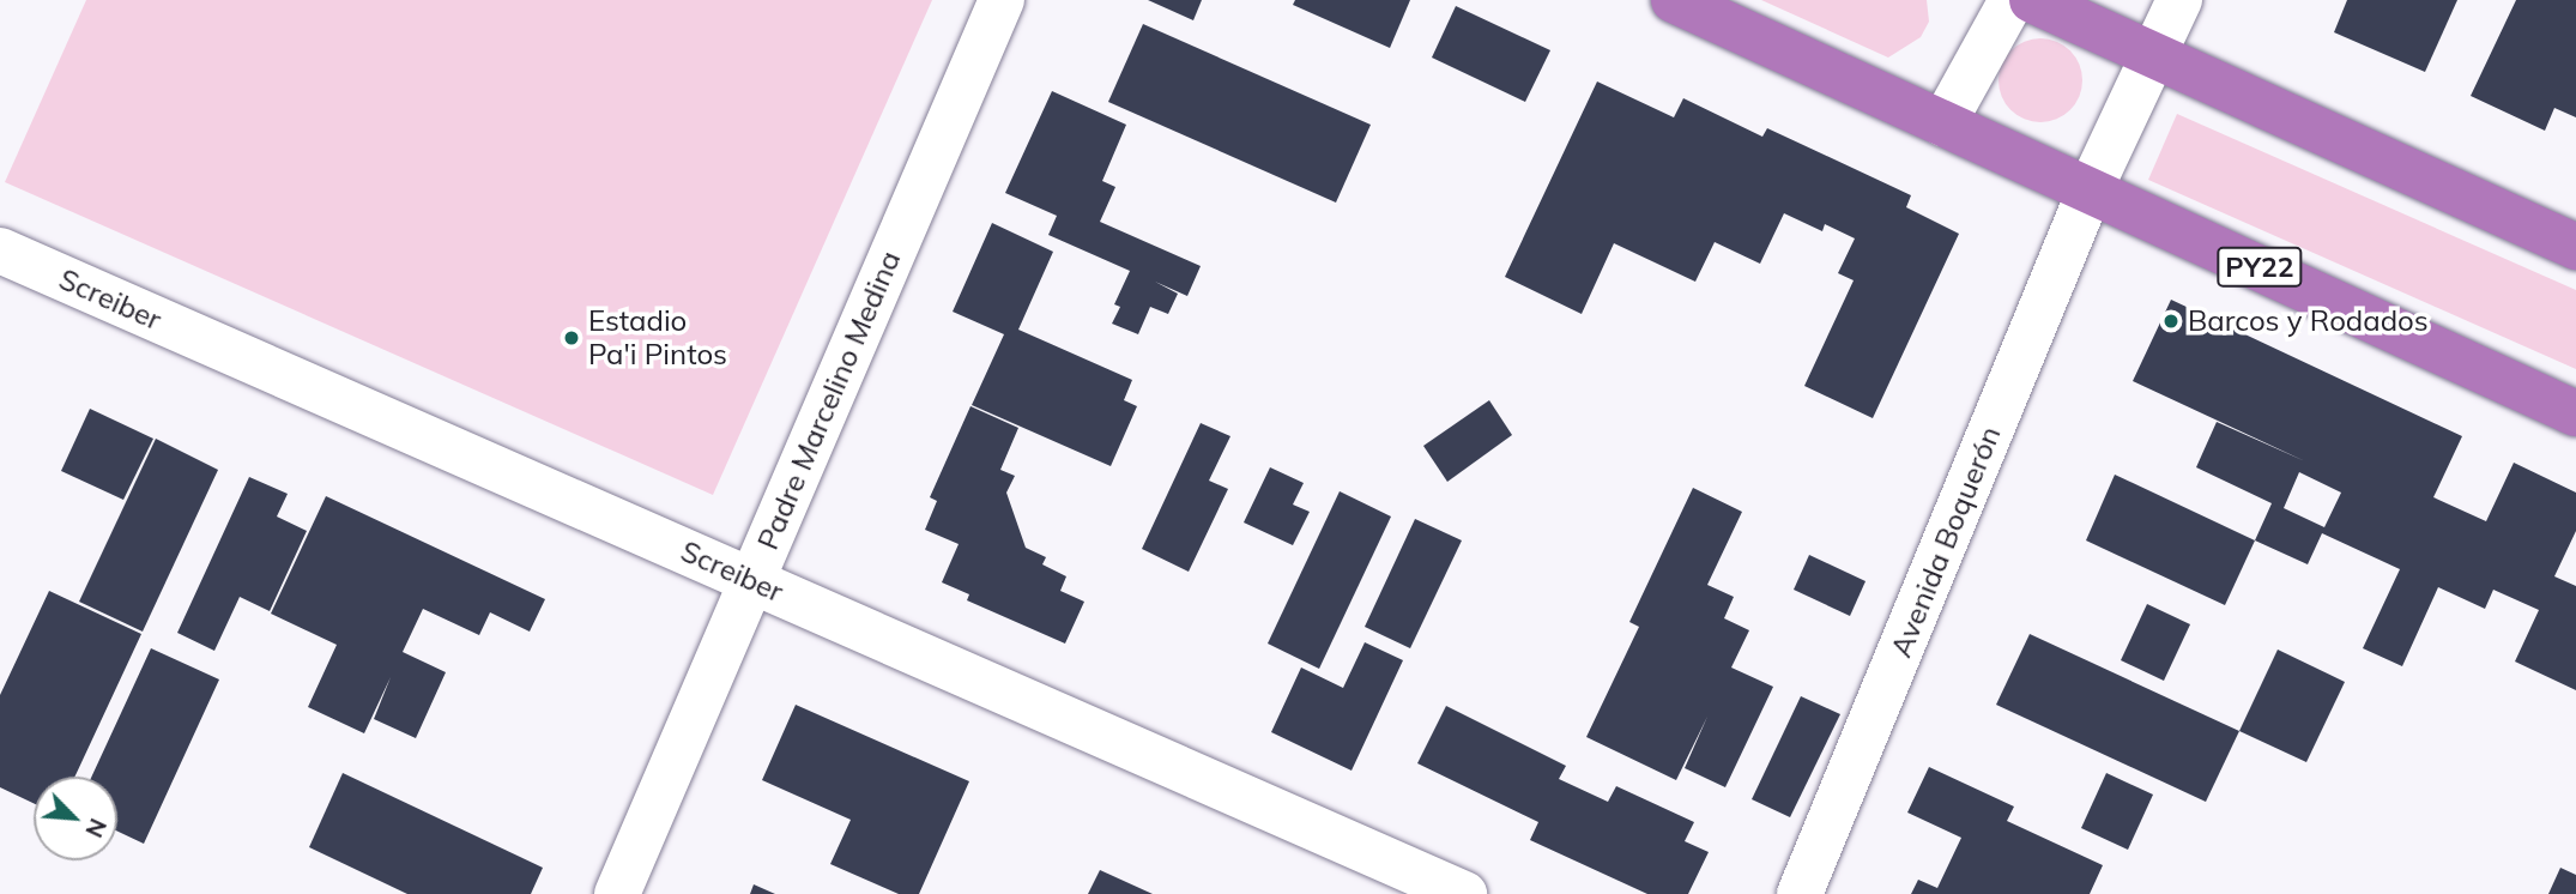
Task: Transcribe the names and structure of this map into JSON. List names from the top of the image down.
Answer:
{
  "streets": {
    "highway": ["PY22"],
    "street": ["Screiber", "Padre Marcelino Medina", "Avenida Boquerón"]
  },
  "crossings": [
    ["PY22", "Avenida Boquerón"],
    ["Screiber", "Padre Marcelino Medina"]
  ],
  "places": ["Barcos y Rodados", "Estadio Pa'i Pintos"],
  "north": "bottom right"
}
